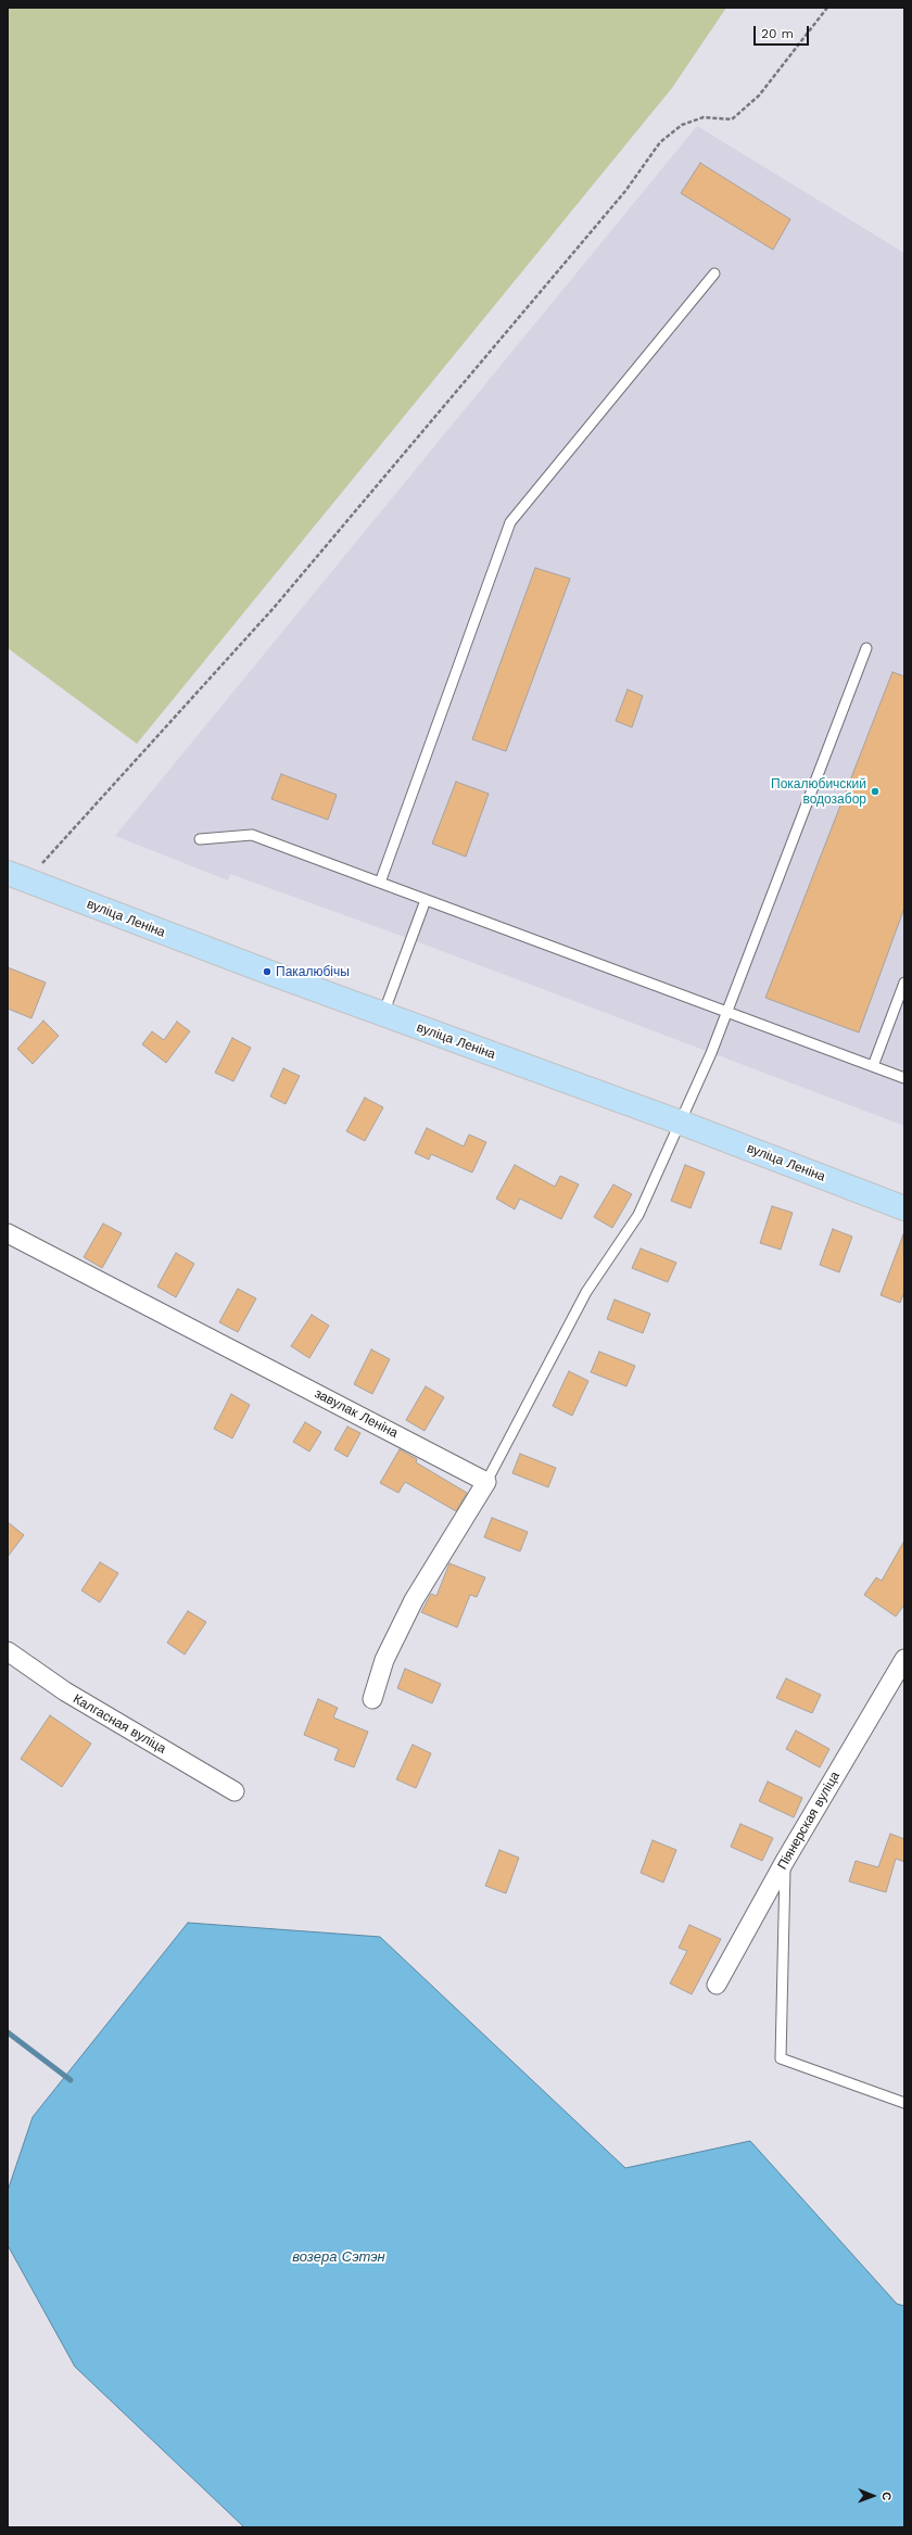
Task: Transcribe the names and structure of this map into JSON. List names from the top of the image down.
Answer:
{
  "streets": {
    "main road": ["вуліца Леніна"],
    "street": ["завулак Леніна", "Калгасная вуліца", "Піянерская вуліца"]
  },
  "water": ["возера Сэтэн"],
  "places": ["Покалюбичский водозабор", "Пакалюбічы"],
  "scale_bar": "20 m",
  "north": "right"
}
